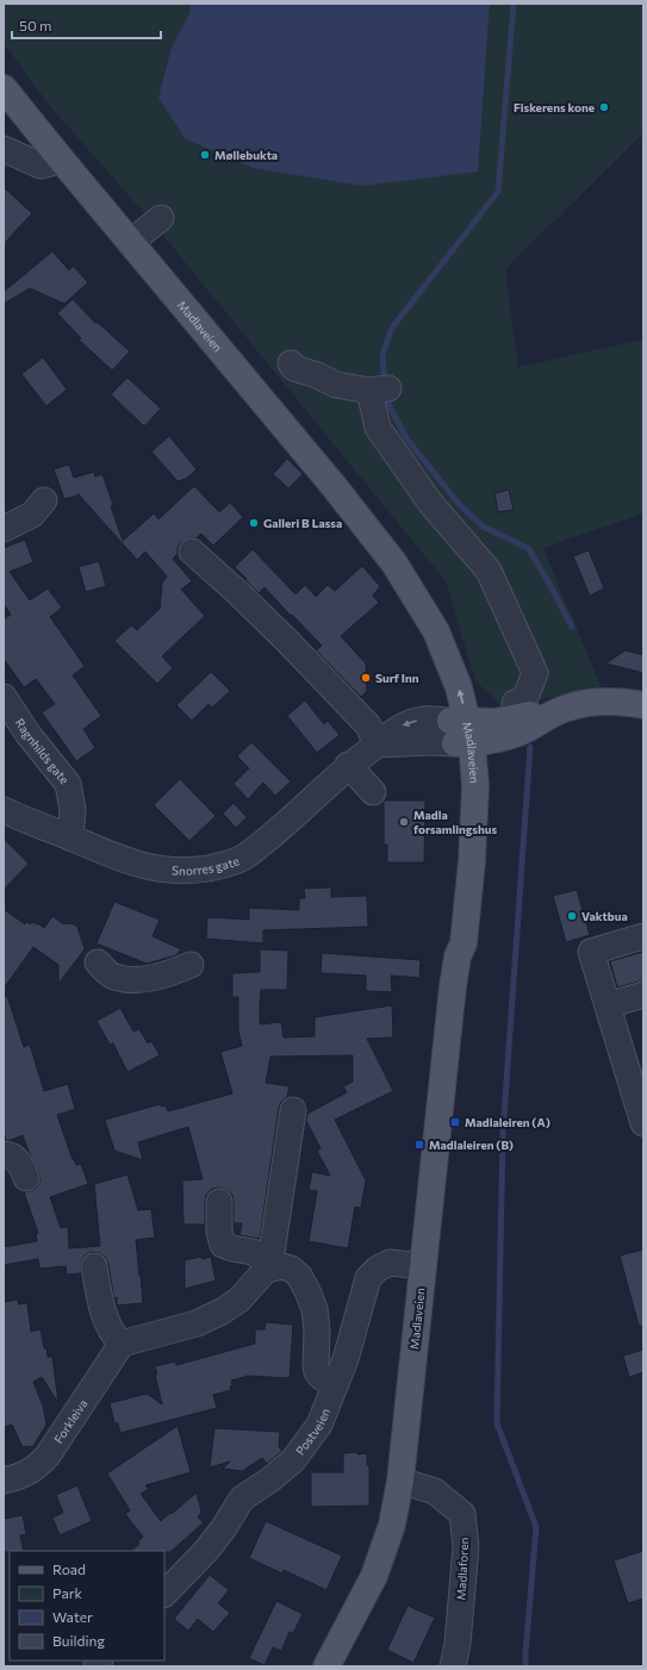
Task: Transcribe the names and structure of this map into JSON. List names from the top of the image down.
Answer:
{
  "streets": {
    "main road": ["Madlaveien"],
    "street": [
      "Ragnhilds gate",
      "Snorres gate",
      "Forkleiva",
      "Postveien",
      "Madlaforen"
    ]
  },
  "crossings": [
    ["Madlaveien", "Snorres gate"],
    ["Madlaveien", "Postveien"],
    ["Madlaveien", "Madlaforen"],
    ["Ragnhilds gate", "Snorres gate"]
  ],
  "places": {
    "other": [
      "Fiskerens kone",
      "Møllebukta",
      "Galleri B Lassa",
      "Surf Inn",
      "Madla forsamlingshus",
      "Vaktbua"
    ],
    "transit": ["Madlaleiren (A)", "Madlaleiren (B)"]
  },
  "legend": [
    "Road",
    "Park",
    "Water",
    "Building"
  ],
  "scale_bar": "50 m"
}
